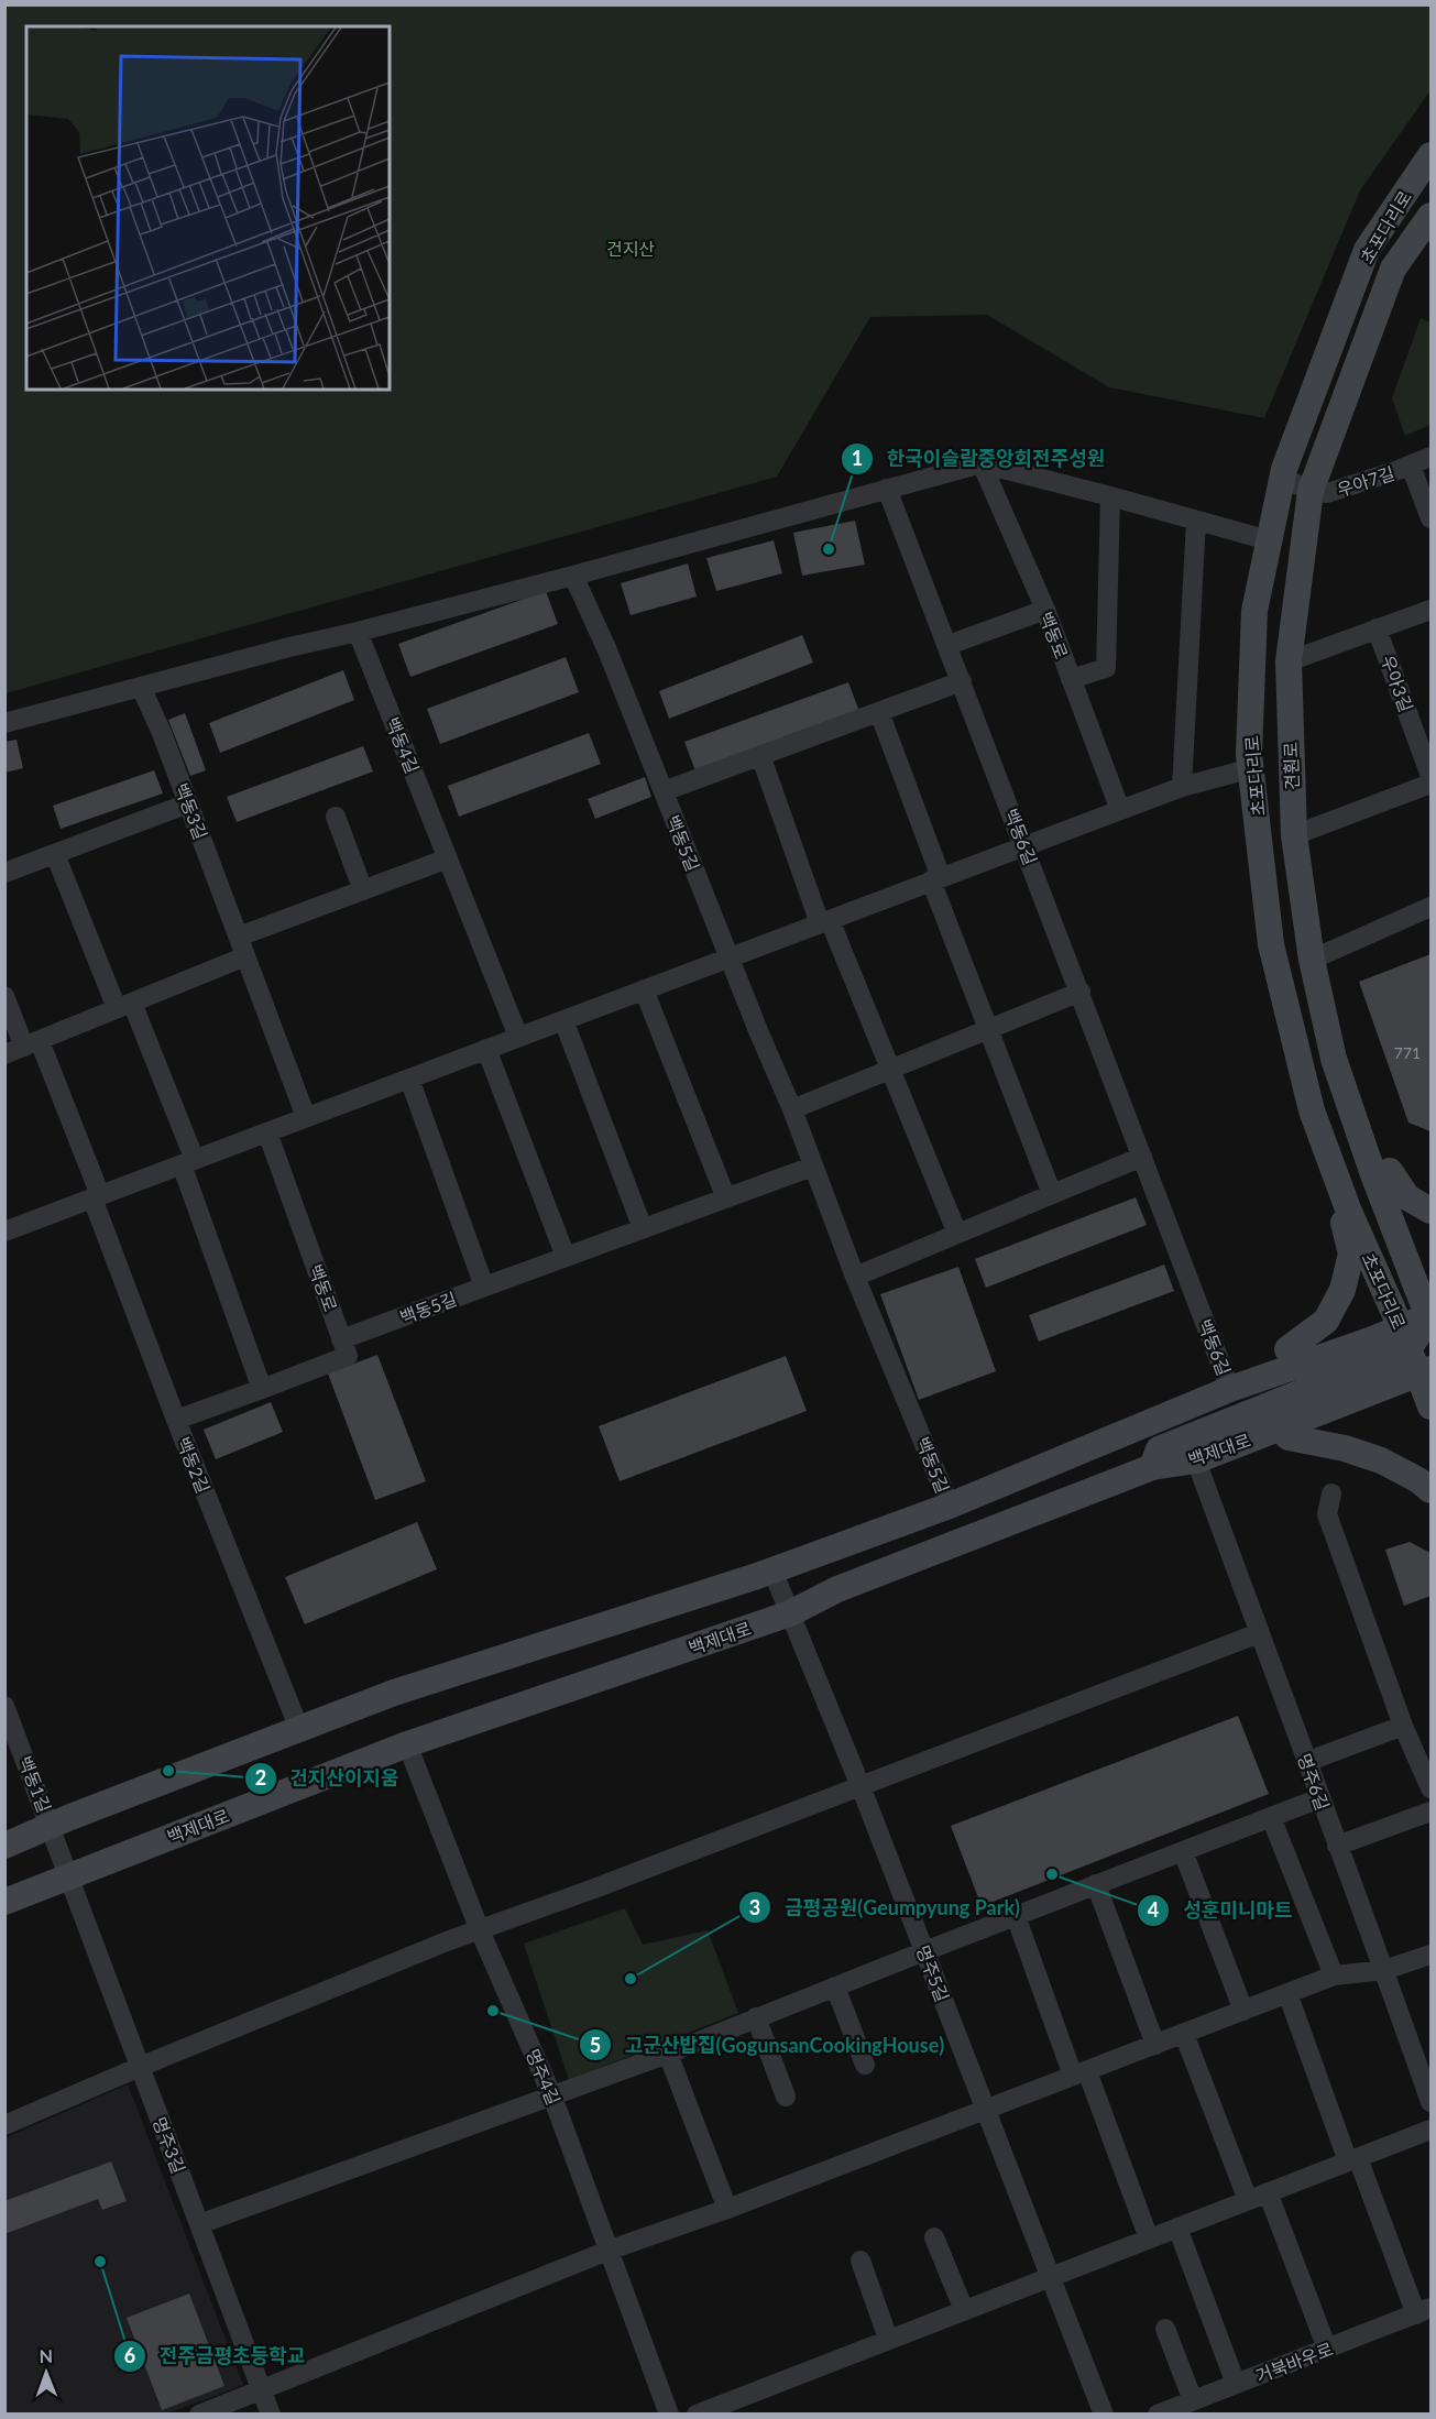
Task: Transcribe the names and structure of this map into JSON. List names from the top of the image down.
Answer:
{
  "streets": {
    "street": [
      "초포다리로",
      "우아7길",
      "백동로",
      "우아3길",
      "백동4길",
      "견훤로",
      "백동3길",
      "백동6길",
      "백동5길",
      "백제대로",
      "백동2길",
      "명주6길",
      "백동1길",
      "명주5길",
      "명주4길",
      "명주3길",
      "거북바우로"
    ]
  },
  "crossings": [
    ["초포다리로", "우아7길"],
    ["초포다리로", "백제대로"],
    ["우아7길", "견훤로"],
    ["백동로", "백동5길"],
    ["견훤로", "백제대로"],
    ["백동6길", "백제대로"],
    ["백동5길", "백제대로"],
    ["백제대로", "백동2길"],
    ["백제대로", "명주6길"],
    ["백제대로", "백동1길"],
    ["백제대로", "명주5길"],
    ["백제대로", "명주4길"],
    ["백제대로", "명주3길"],
    ["백동1길", "명주3길"]
  ],
  "parks": ["건지산"],
  "places": [
    "한국이슬람중앙회전주성원",
    "건지산이지움",
    "성훈미니마트",
    "금평공원(Geumpyung Park)",
    "고군산밥집(GogunsanCookingHouse)",
    "전주금평초등학교"
  ],
  "house_numbers": ["771"],
  "north": "top"
}
